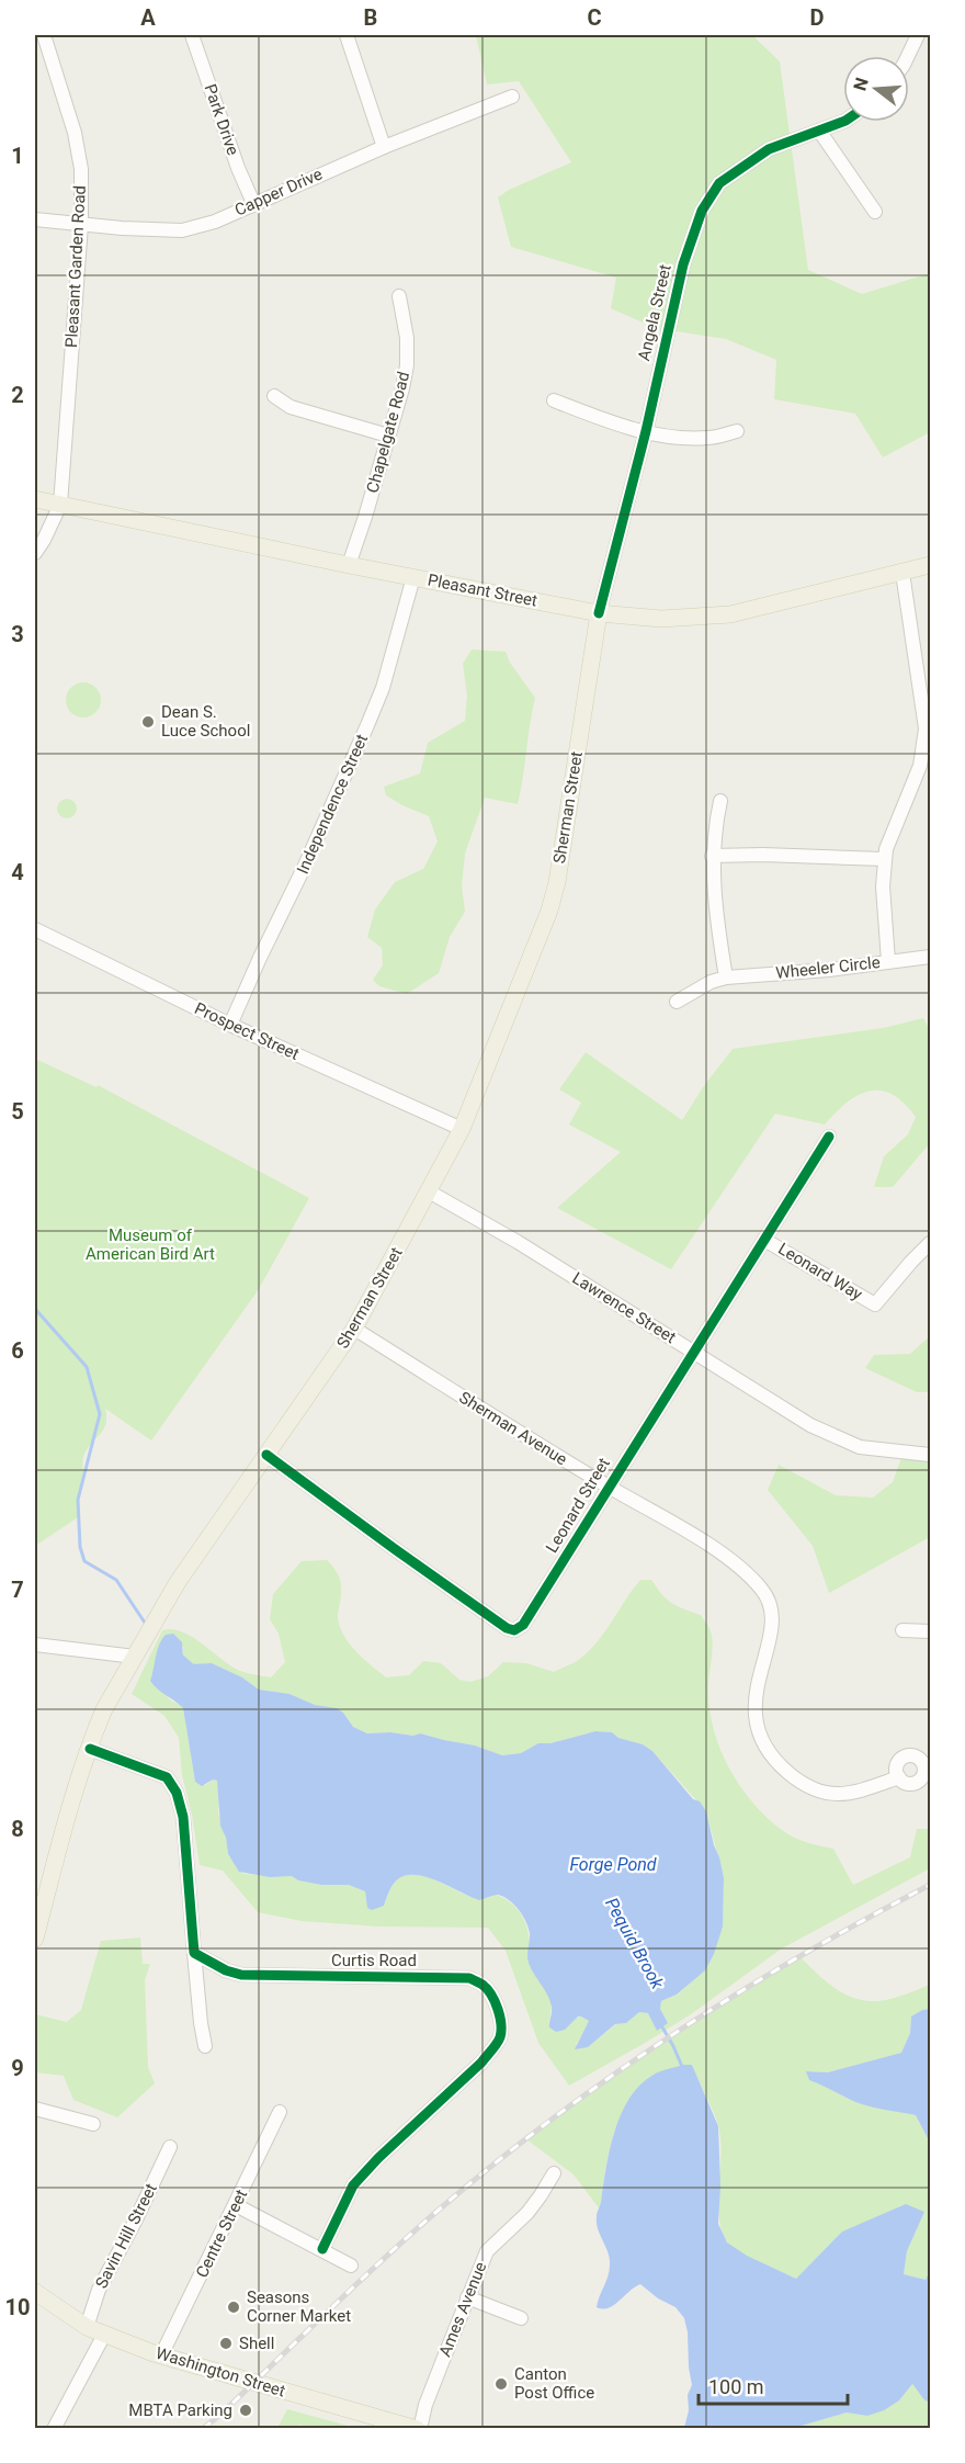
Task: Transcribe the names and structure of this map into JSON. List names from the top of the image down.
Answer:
{
  "streets": {
    "main road": ["Pleasant Street", "Sherman Street", "Washington Street"],
    "street": [
      "Park Drive",
      "Capper Drive",
      "Pleasant Garden Road",
      "Angela Street",
      "Chapelgate Road",
      "Independence Street",
      "Wheeler Circle",
      "Prospect Street",
      "Leonard Way",
      "Lawrence Street",
      "Sherman Avenue",
      "Leonard Street",
      "Curtis Road",
      "Centre Street",
      "Savin Hill Street",
      "Ames Avenue"
    ]
  },
  "crossings": [
    ["Park Drive", "Capper Drive"],
    ["Capper Drive", "Pleasant Garden Road"],
    ["Pleasant Garden Road", "Pleasant Street"],
    ["Angela Street", "Pleasant Street"],
    ["Angela Street", "Sherman Street"],
    ["Chapelgate Road", "Pleasant Street"],
    ["Pleasant Street", "Independence Street"],
    ["Pleasant Street", "Sherman Street"],
    ["Independence Street", "Prospect Street"],
    ["Sherman Street", "Prospect Street"],
    ["Sherman Street", "Lawrence Street"],
    ["Sherman Street", "Sherman Avenue"],
    ["Sherman Street", "Leonard Street"],
    ["Leonard Way", "Leonard Street"],
    ["Lawrence Street", "Leonard Street"],
    ["Sherman Avenue", "Leonard Street"],
    ["Centre Street", "Washington Street"],
    ["Savin Hill Street", "Washington Street"],
    ["Ames Avenue", "Washington Street"]
  ],
  "water": ["Forge Pond", "Pequid Brook"],
  "parks": ["Museum of American Bird Art"],
  "places": [
    "Dean S. Luce School",
    "Seasons Corner Market",
    "Shell",
    "Canton Post Office",
    "MBTA Parking"
  ],
  "scale_bar": "100 m",
  "north": "left",
  "grid": {
    "columns": [
      "A",
      "B",
      "C",
      "D"
    ],
    "rows": [
      "1",
      "2",
      "3",
      "4",
      "5",
      "6",
      "7",
      "8",
      "9",
      "10"
    ]
  }
}
